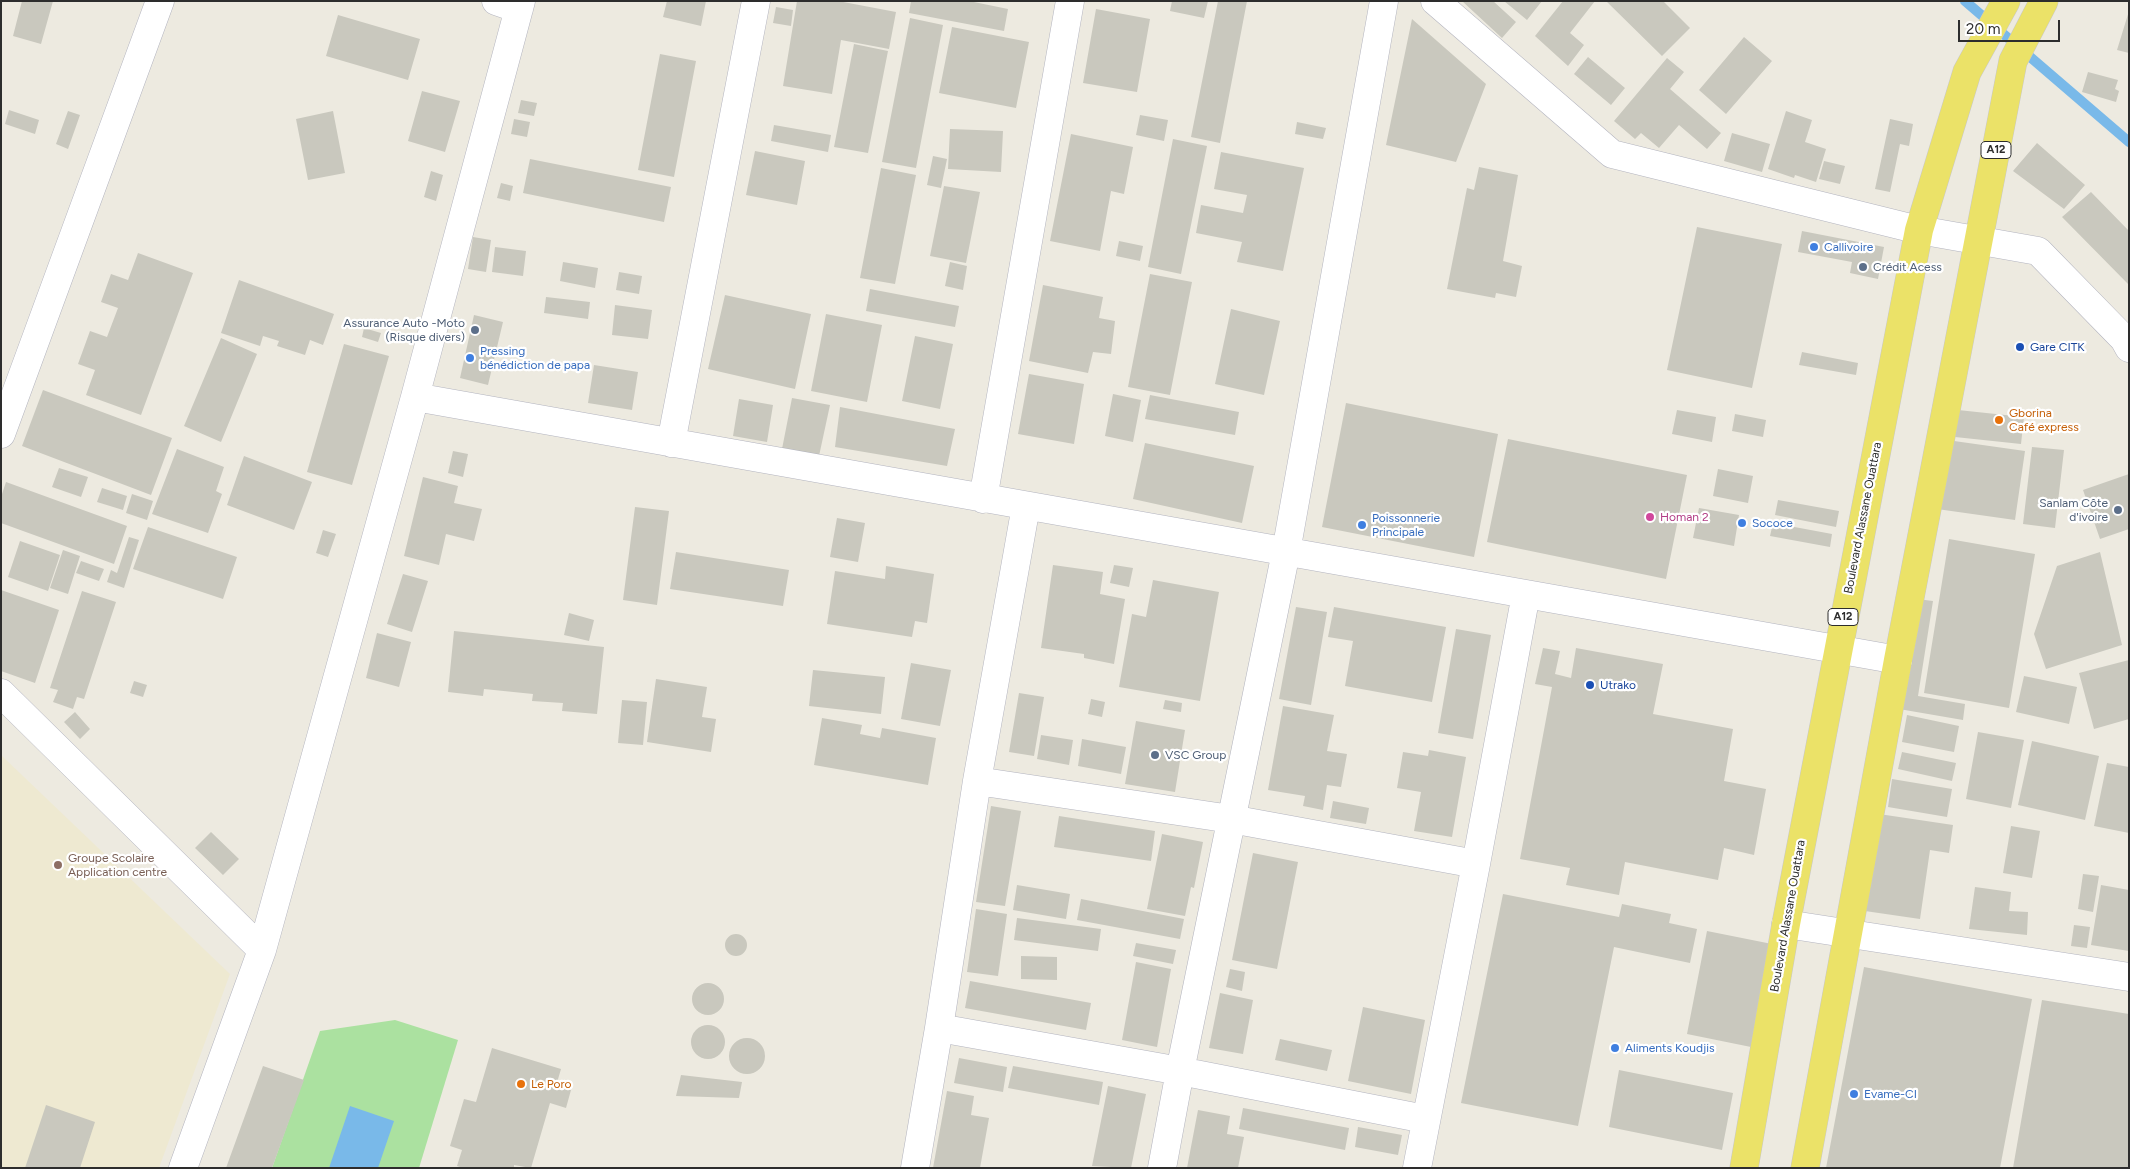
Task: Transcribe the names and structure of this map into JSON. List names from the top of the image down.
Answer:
{
  "streets": {
    "main road": ["A12", "Boulevard Alassane Ouattara"]
  },
  "places": [
    "Callivoire",
    "Crédit Acess",
    "Assurance Auto -Moto (Risque divers)",
    "Gare CITK",
    "Pressing bénédiction de papa",
    "Gborina Café express",
    "Sanlam Côte d'ivoire",
    "Homan 2",
    "Sococe",
    "Poissonnerie Principale",
    "Utrako",
    "VSC Group",
    "Groupe Scolaire Application centre",
    "Aliments Koudjis",
    "Le Poro",
    "Evame-CI"
  ],
  "scale_bar": "20 m"
}
